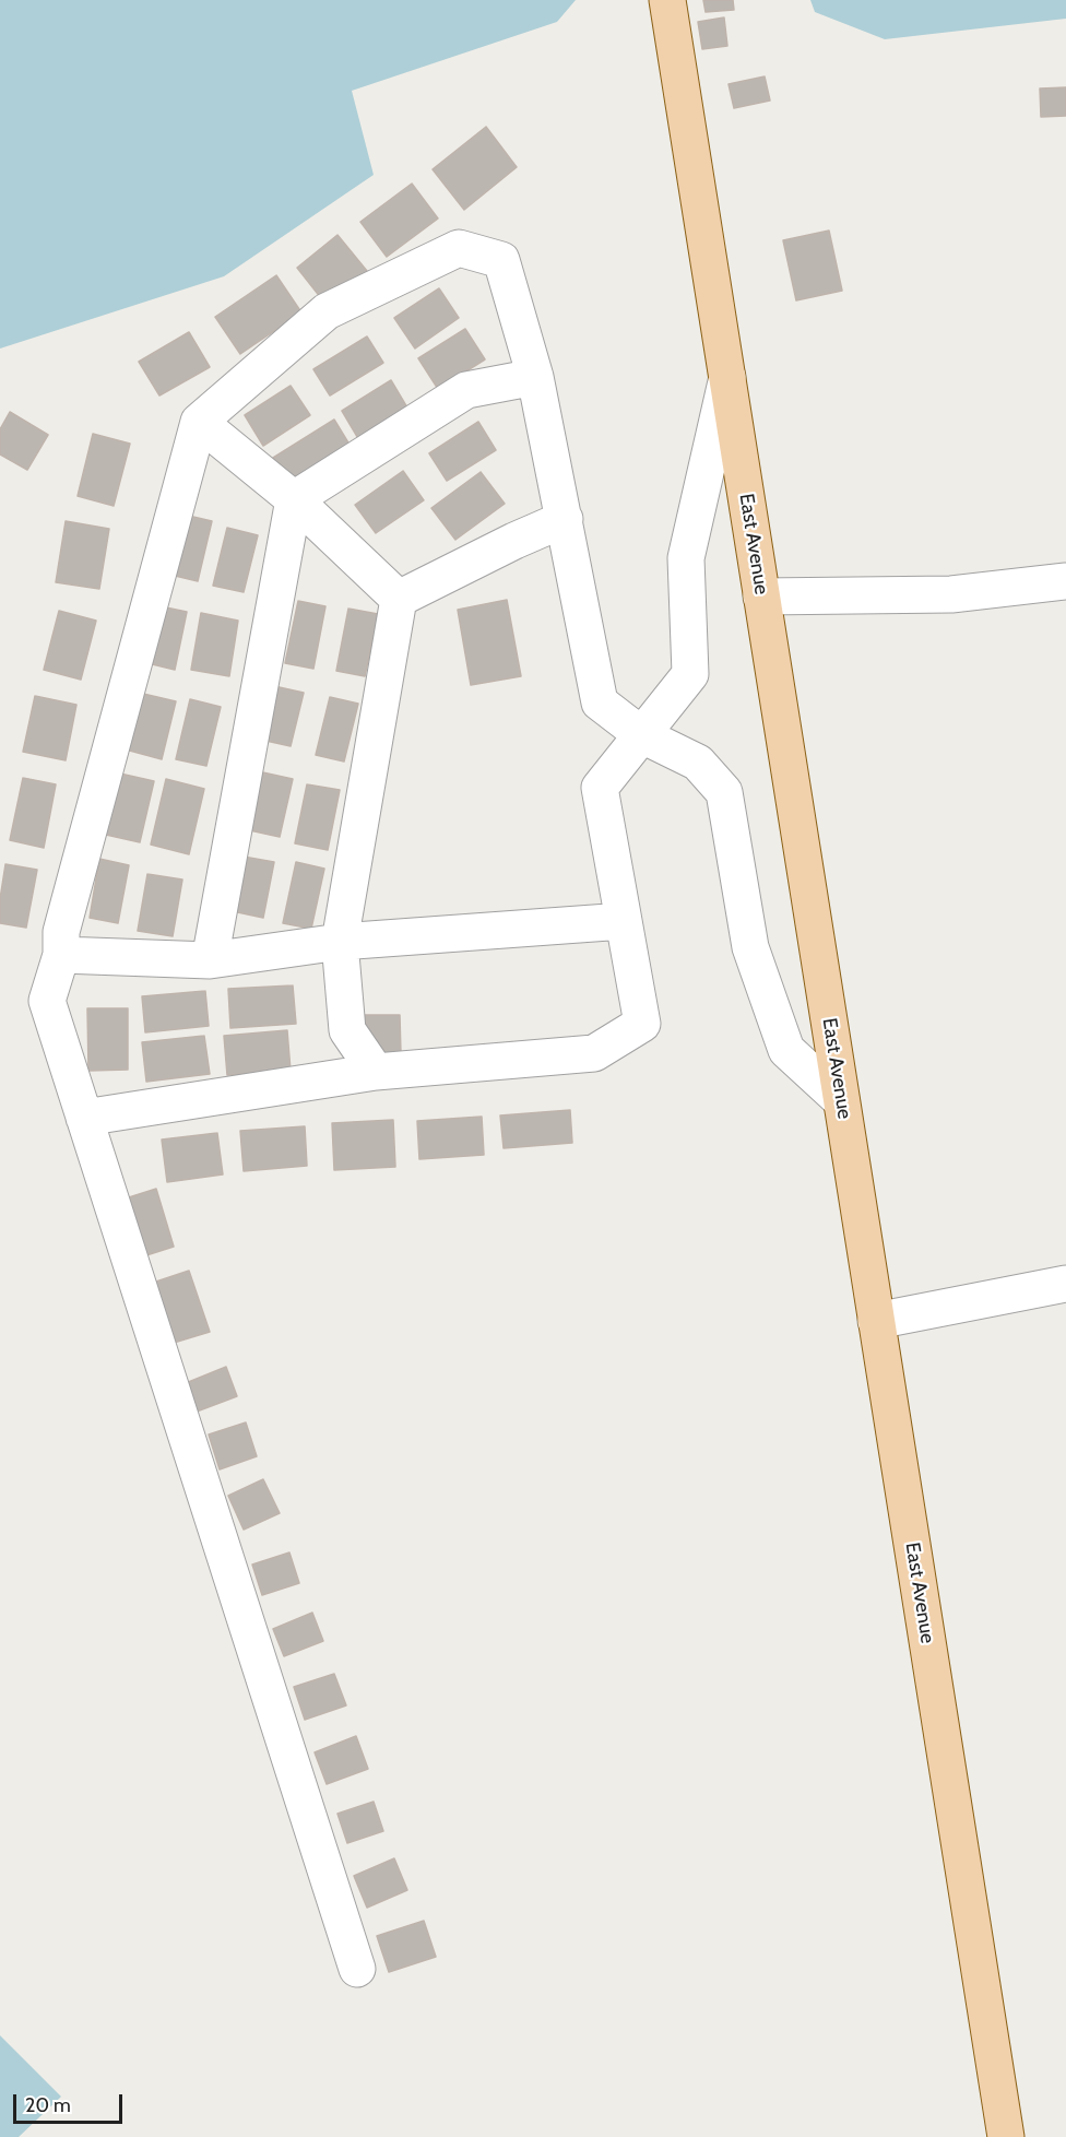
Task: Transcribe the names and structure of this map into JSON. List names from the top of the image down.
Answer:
{
  "streets": {
    "main road": ["East Avenue"]
  },
  "scale_bar": "20 m"
}
